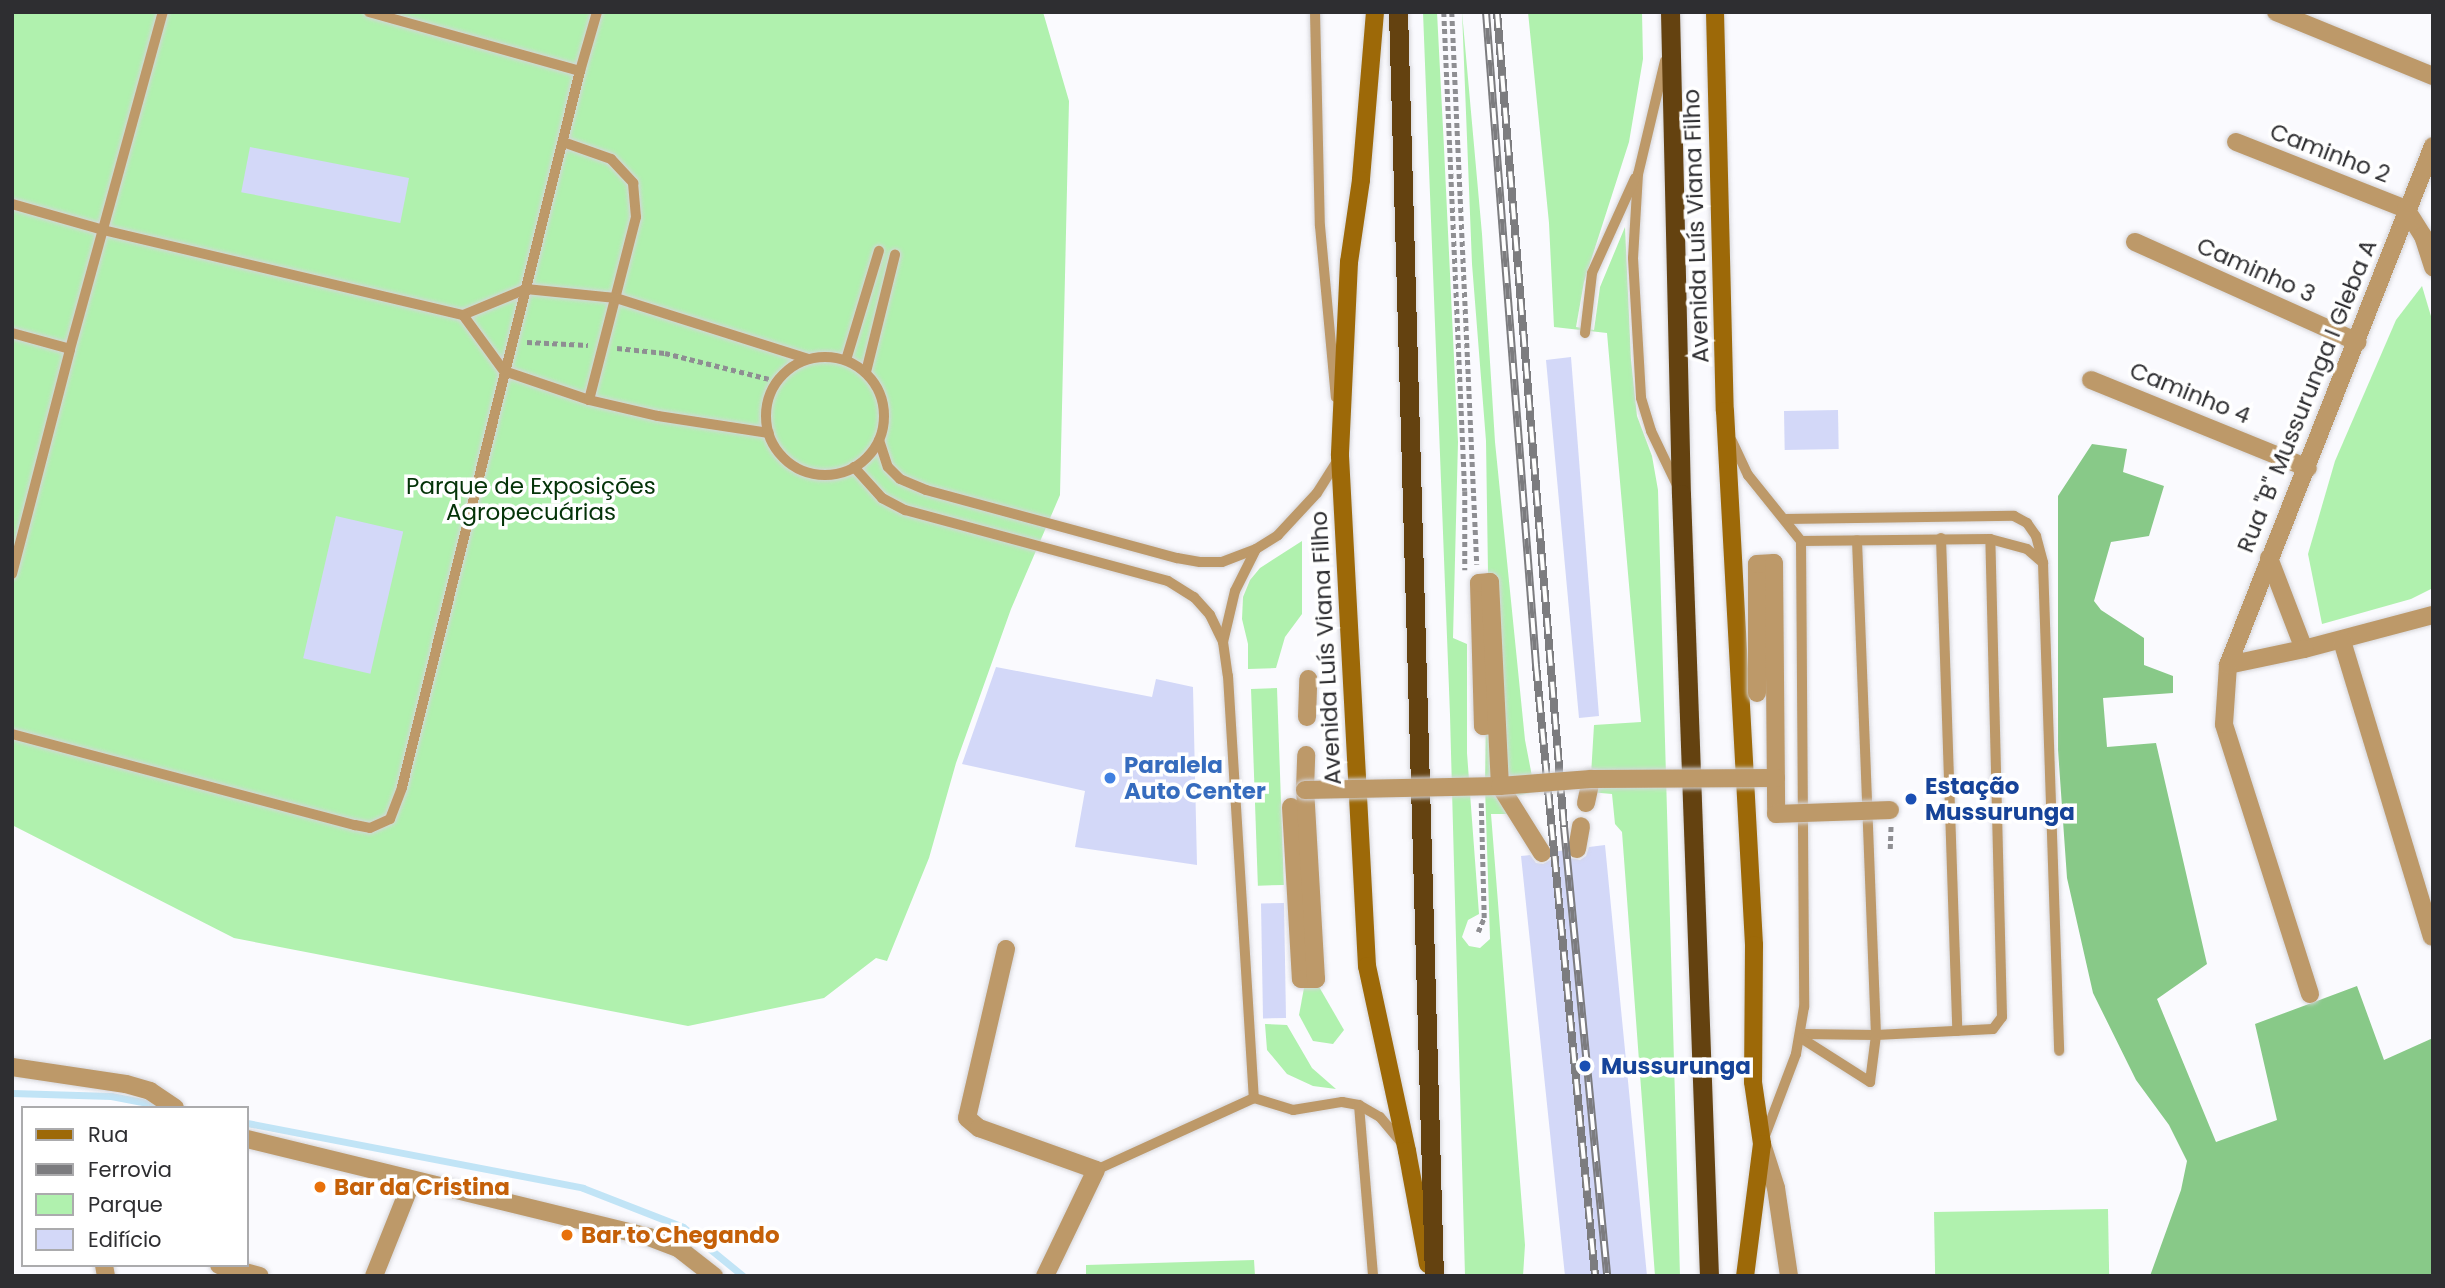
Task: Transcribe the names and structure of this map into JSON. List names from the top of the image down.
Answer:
{
  "streets": {
    "highway": ["Avenida Luís Viana Filho"],
    "street": [
      "Caminho 2",
      "Caminho 3",
      "Caminho 4",
      "Rua \"B\" Mussurunga I Gleba A"
    ]
  },
  "crossings": [
    ["Caminho 2", "Rua \"B\" Mussurunga I Gleba A"],
    ["Caminho 3", "Rua \"B\" Mussurunga I Gleba A"],
    ["Caminho 4", "Rua \"B\" Mussurunga I Gleba A"]
  ],
  "parks": ["Parque de Exposições Agropecuárias"],
  "places": [
    "Paralela Auto Center",
    "Estação Mussurunga",
    "Mussurunga",
    "Bar da Cristina",
    "Bar to Chegando"
  ],
  "legend": [
    "Rua",
    "Ferrovia",
    "Parque",
    "Edifício"
  ]
}
